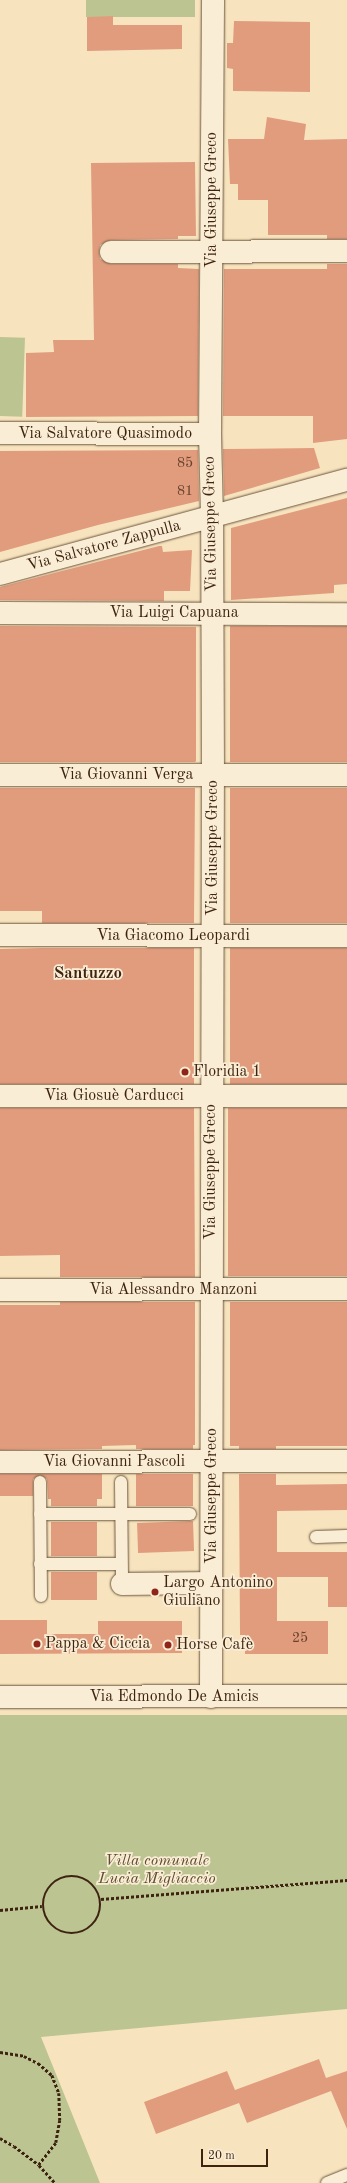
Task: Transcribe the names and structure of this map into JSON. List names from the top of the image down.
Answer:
{
  "streets": {
    "street": [
      "Via Giuseppe Greco",
      "Via Salvatore Quasimodo",
      "Via Salvatore Zappulla",
      "Via Luigi Capuana",
      "Via Giovanni Verga",
      "Via Giacomo Leopardi",
      "Via Giosuè Carducci",
      "Via Alessandro Manzoni",
      "Via Giovanni Pascoli",
      "Via Edmondo De Amicis"
    ]
  },
  "crossings": [
    ["Via Giuseppe Greco", "Via Salvatore Quasimodo"],
    ["Via Giuseppe Greco", "Via Salvatore Zappulla"],
    ["Via Giuseppe Greco", "Via Luigi Capuana"],
    ["Via Giuseppe Greco", "Via Giovanni Verga"],
    ["Via Giuseppe Greco", "Via Giacomo Leopardi"],
    ["Via Giuseppe Greco", "Via Giosuè Carducci"],
    ["Via Giuseppe Greco", "Via Alessandro Manzoni"],
    ["Via Giuseppe Greco", "Via Giovanni Pascoli"],
    ["Via Giuseppe Greco", "Via Edmondo De Amicis"]
  ],
  "districts": ["Santuzzo"],
  "parks": ["Villa comunale Lucia Migliaccio"],
  "places": [
    "Floridia 1",
    "Largo Antonino Giuliano",
    "Pappa & Ciccia",
    "Horse Cafè"
  ],
  "house_numbers": ["85", "81", "25"],
  "scale_bar": "20 m"
}
